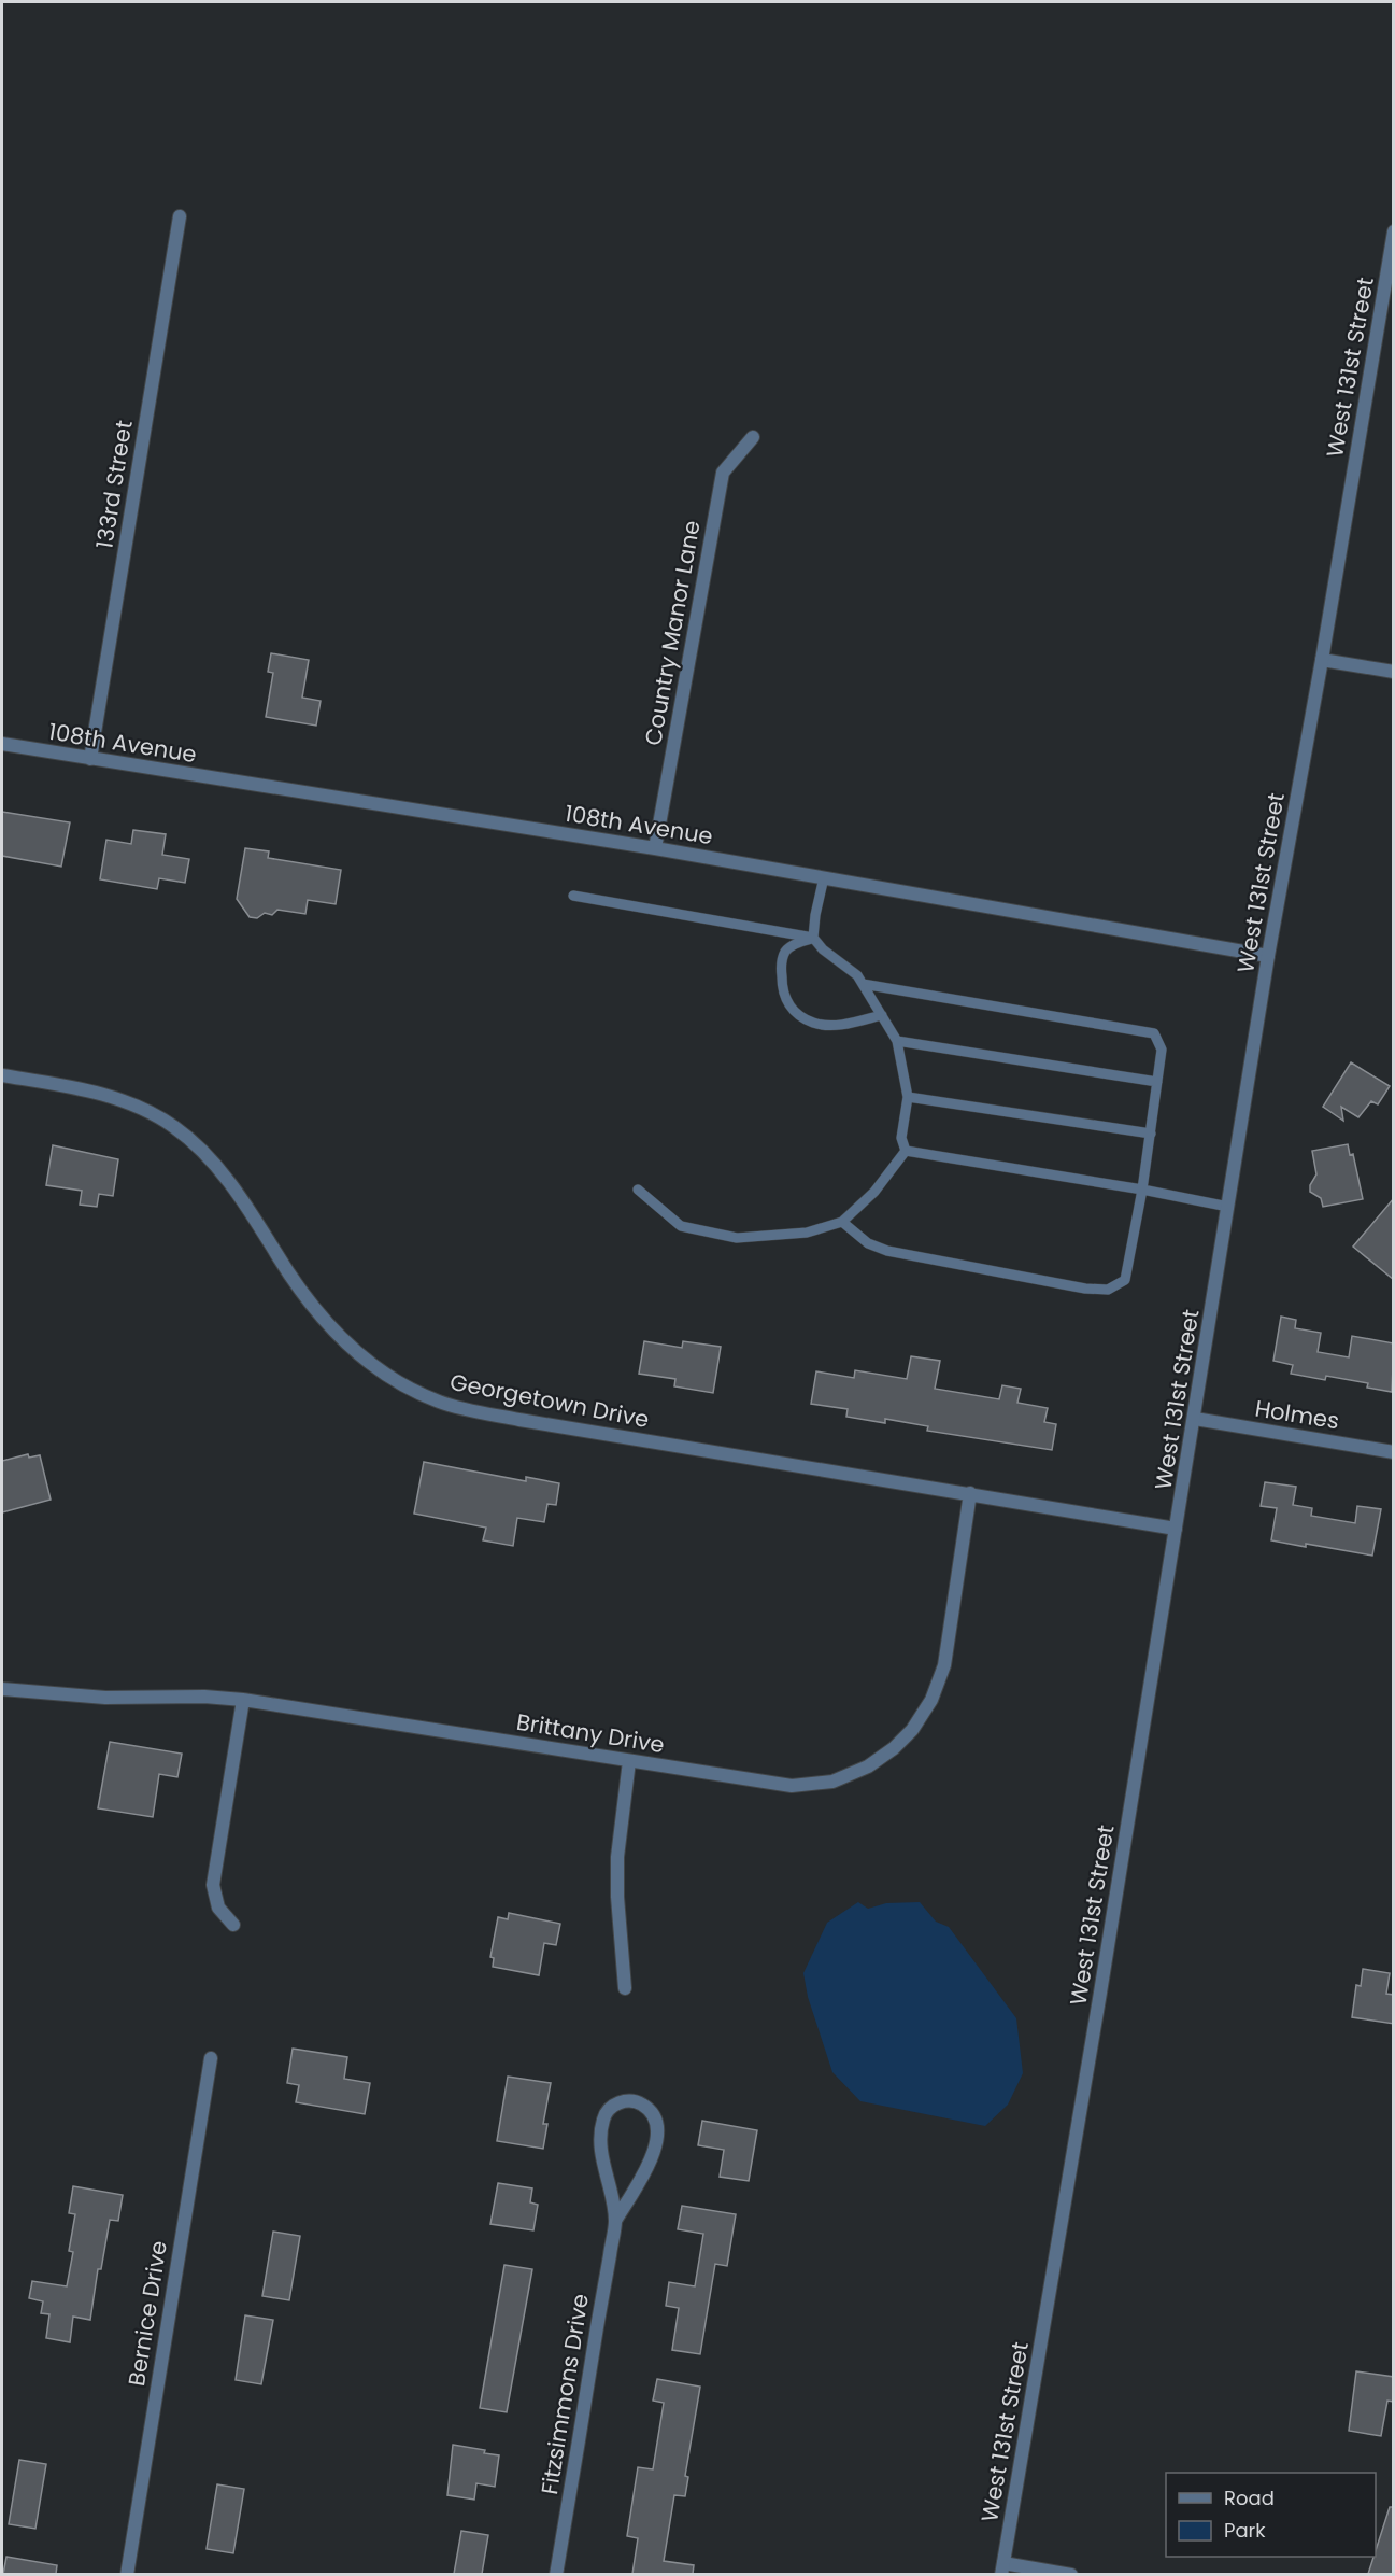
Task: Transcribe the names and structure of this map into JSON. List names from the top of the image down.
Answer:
{
  "streets": {
    "street": [
      "West 131st Street",
      "133rd Street",
      "Country Manor Lane",
      "108th Avenue",
      "Georgetown Drive",
      "Holmes",
      "Brittany Drive",
      "Bernice Drive",
      "Fitzsimmons Drive"
    ]
  },
  "crossings": [
    ["West 131st Street", "108th Avenue"],
    ["West 131st Street", "Georgetown Drive"],
    ["West 131st Street", "Holmes"],
    ["133rd Street", "108th Avenue"],
    ["Country Manor Lane", "108th Avenue"],
    ["Georgetown Drive", "Brittany Drive"]
  ],
  "legend": ["Road", "Park"]
}
